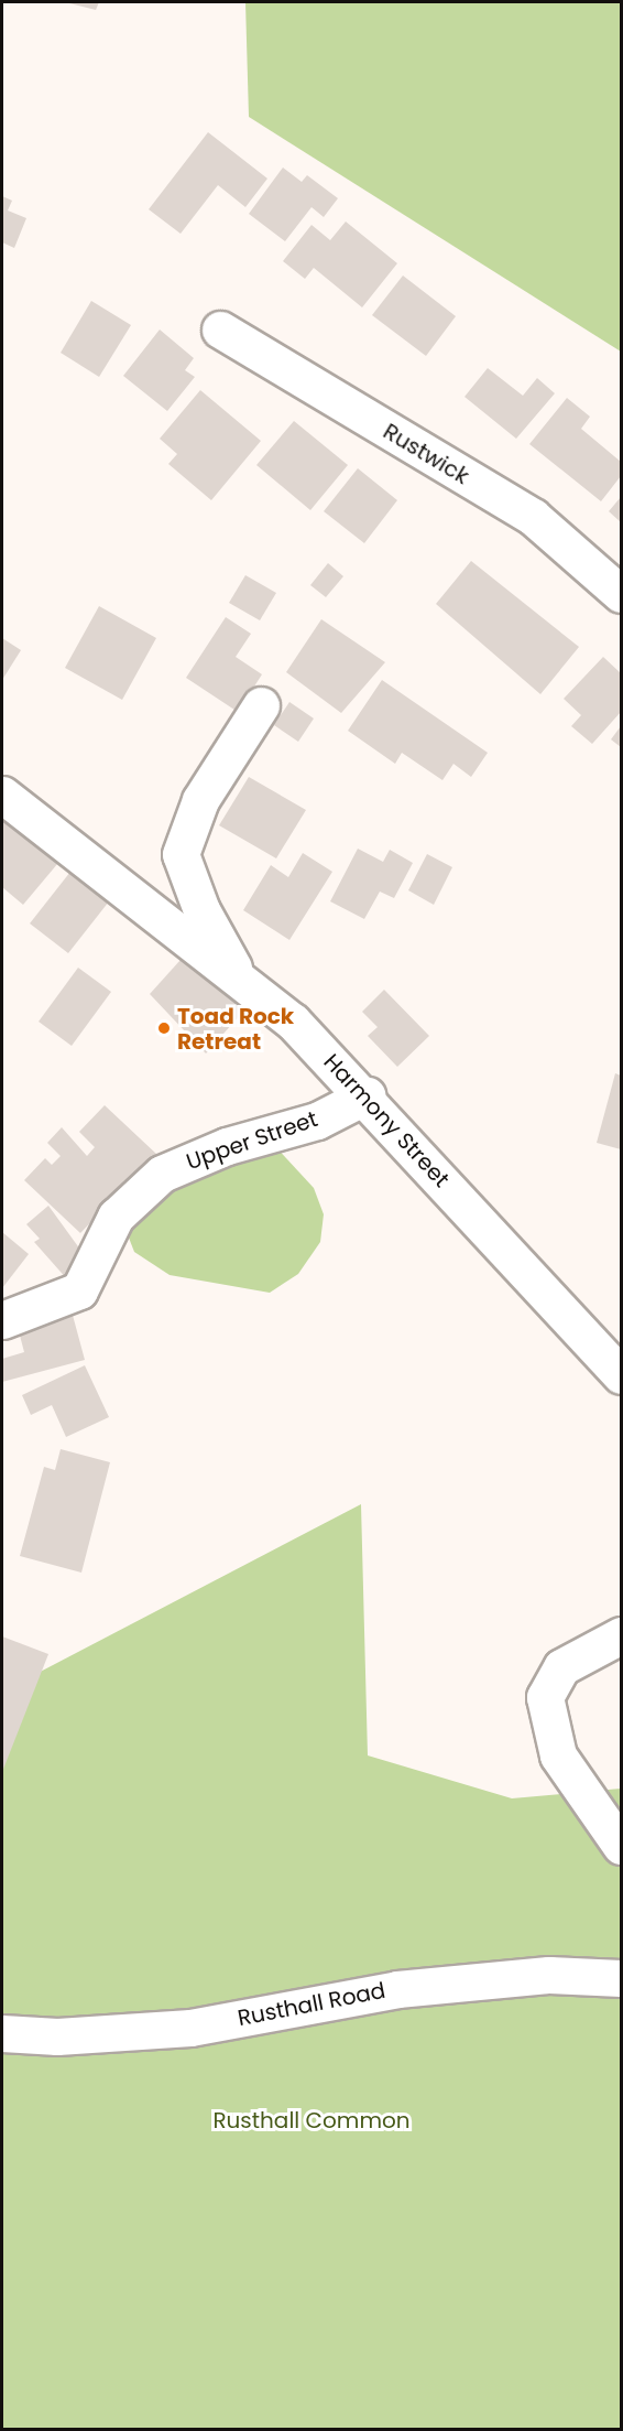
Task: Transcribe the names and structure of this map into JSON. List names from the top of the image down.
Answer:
{
  "streets": {
    "street": [
      "Rustwick",
      "Harmony Street",
      "Upper Street",
      "Rusthall Road"
    ]
  },
  "crossings": [
    ["Harmony Street", "Upper Street"]
  ],
  "parks": ["Rusthall Common"],
  "places": ["Toad Rock Retreat"]
}
